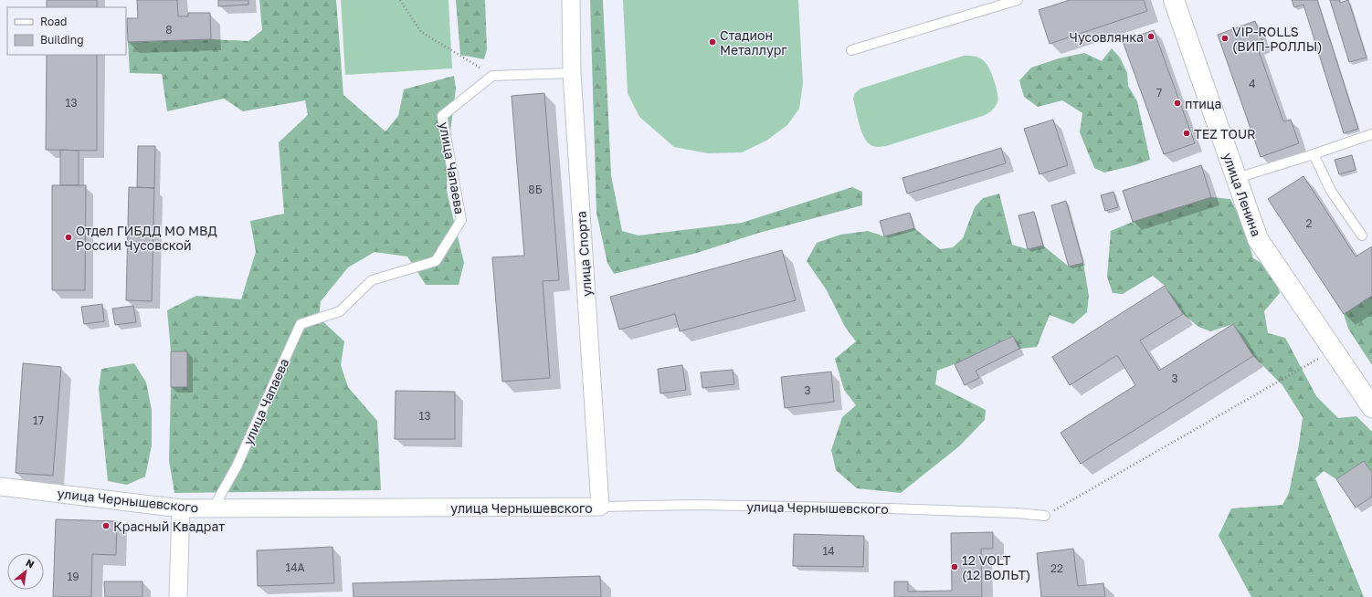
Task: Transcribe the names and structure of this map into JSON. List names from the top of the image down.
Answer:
{
  "streets": {
    "main road": ["улица Ленина"],
    "street": ["улица Спорта", "улица Чернышевского"],
    "lane": ["улица Чапаева"]
  },
  "crossings": [
    ["улица Чапаева", "улица Чернышевского"],
    ["улица Спорта", "улица Чернышевского"]
  ],
  "places": [
    "Чусовлянка",
    "VIP-ROLLS (ВИП-РОЛЛЫ)",
    "Стадион Металлург",
    "птица",
    "TEZ TOUR",
    "Отдел ГИБДД МО МВД России Чусовской",
    "Красный Квадрат",
    "12 VOLT (12 ВОЛЬТ)"
  ],
  "house_numbers": [
    "8",
    "4",
    "7",
    "13",
    "8Б",
    "2",
    "3",
    "3",
    "13",
    "17",
    "14",
    "14А",
    "22",
    "19"
  ],
  "legend": ["Road", "Building"],
  "north": "top right"
}
